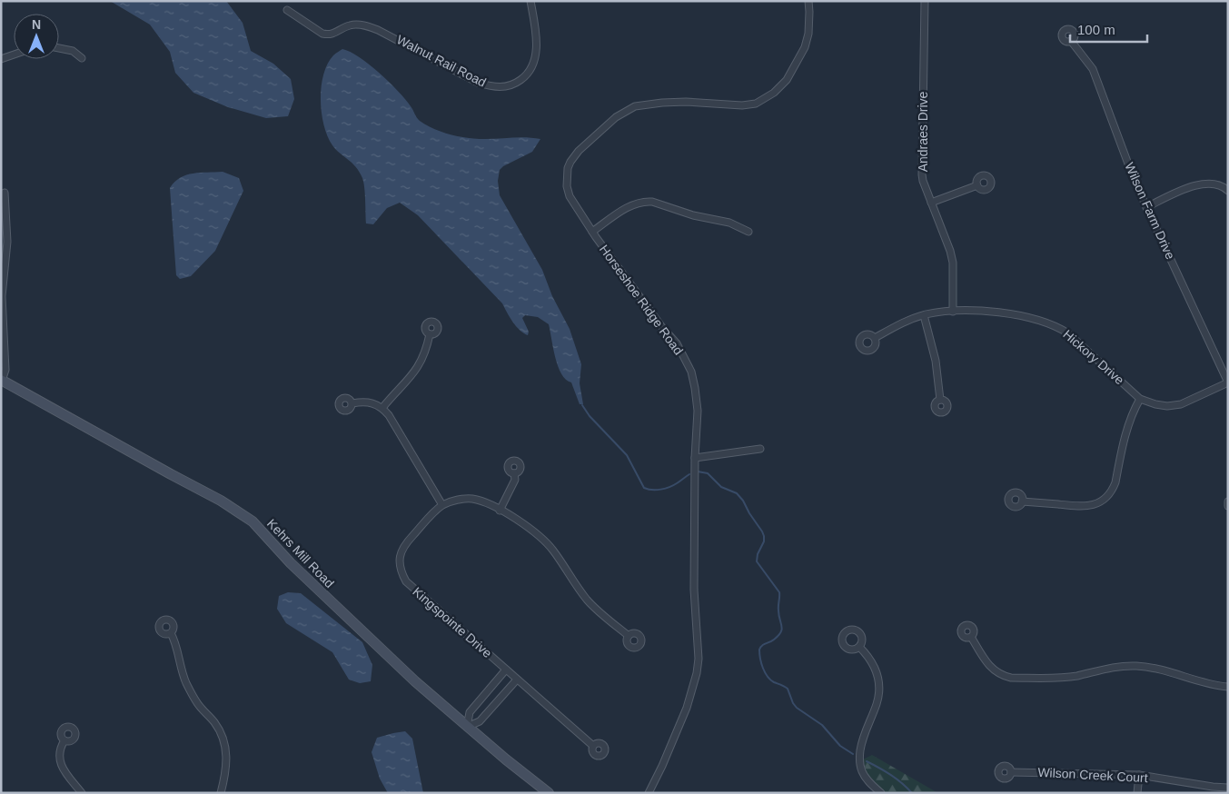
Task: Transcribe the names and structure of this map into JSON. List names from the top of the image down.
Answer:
{
  "streets": {
    "main road": ["Kehrs Mill Road"],
    "street": [
      "Walnut Rail Road",
      "Andraes Drive",
      "Wilson Farm Drive",
      "Horseshoe Ridge Road",
      "Hickory Drive",
      "Kingspointe Drive",
      "Wilson Creek Court"
    ]
  },
  "crossings": [
    ["Andraes Drive", "Hickory Drive"],
    ["Wilson Farm Drive", "Hickory Drive"]
  ],
  "scale_bar": "100 m",
  "north": "top"
}
